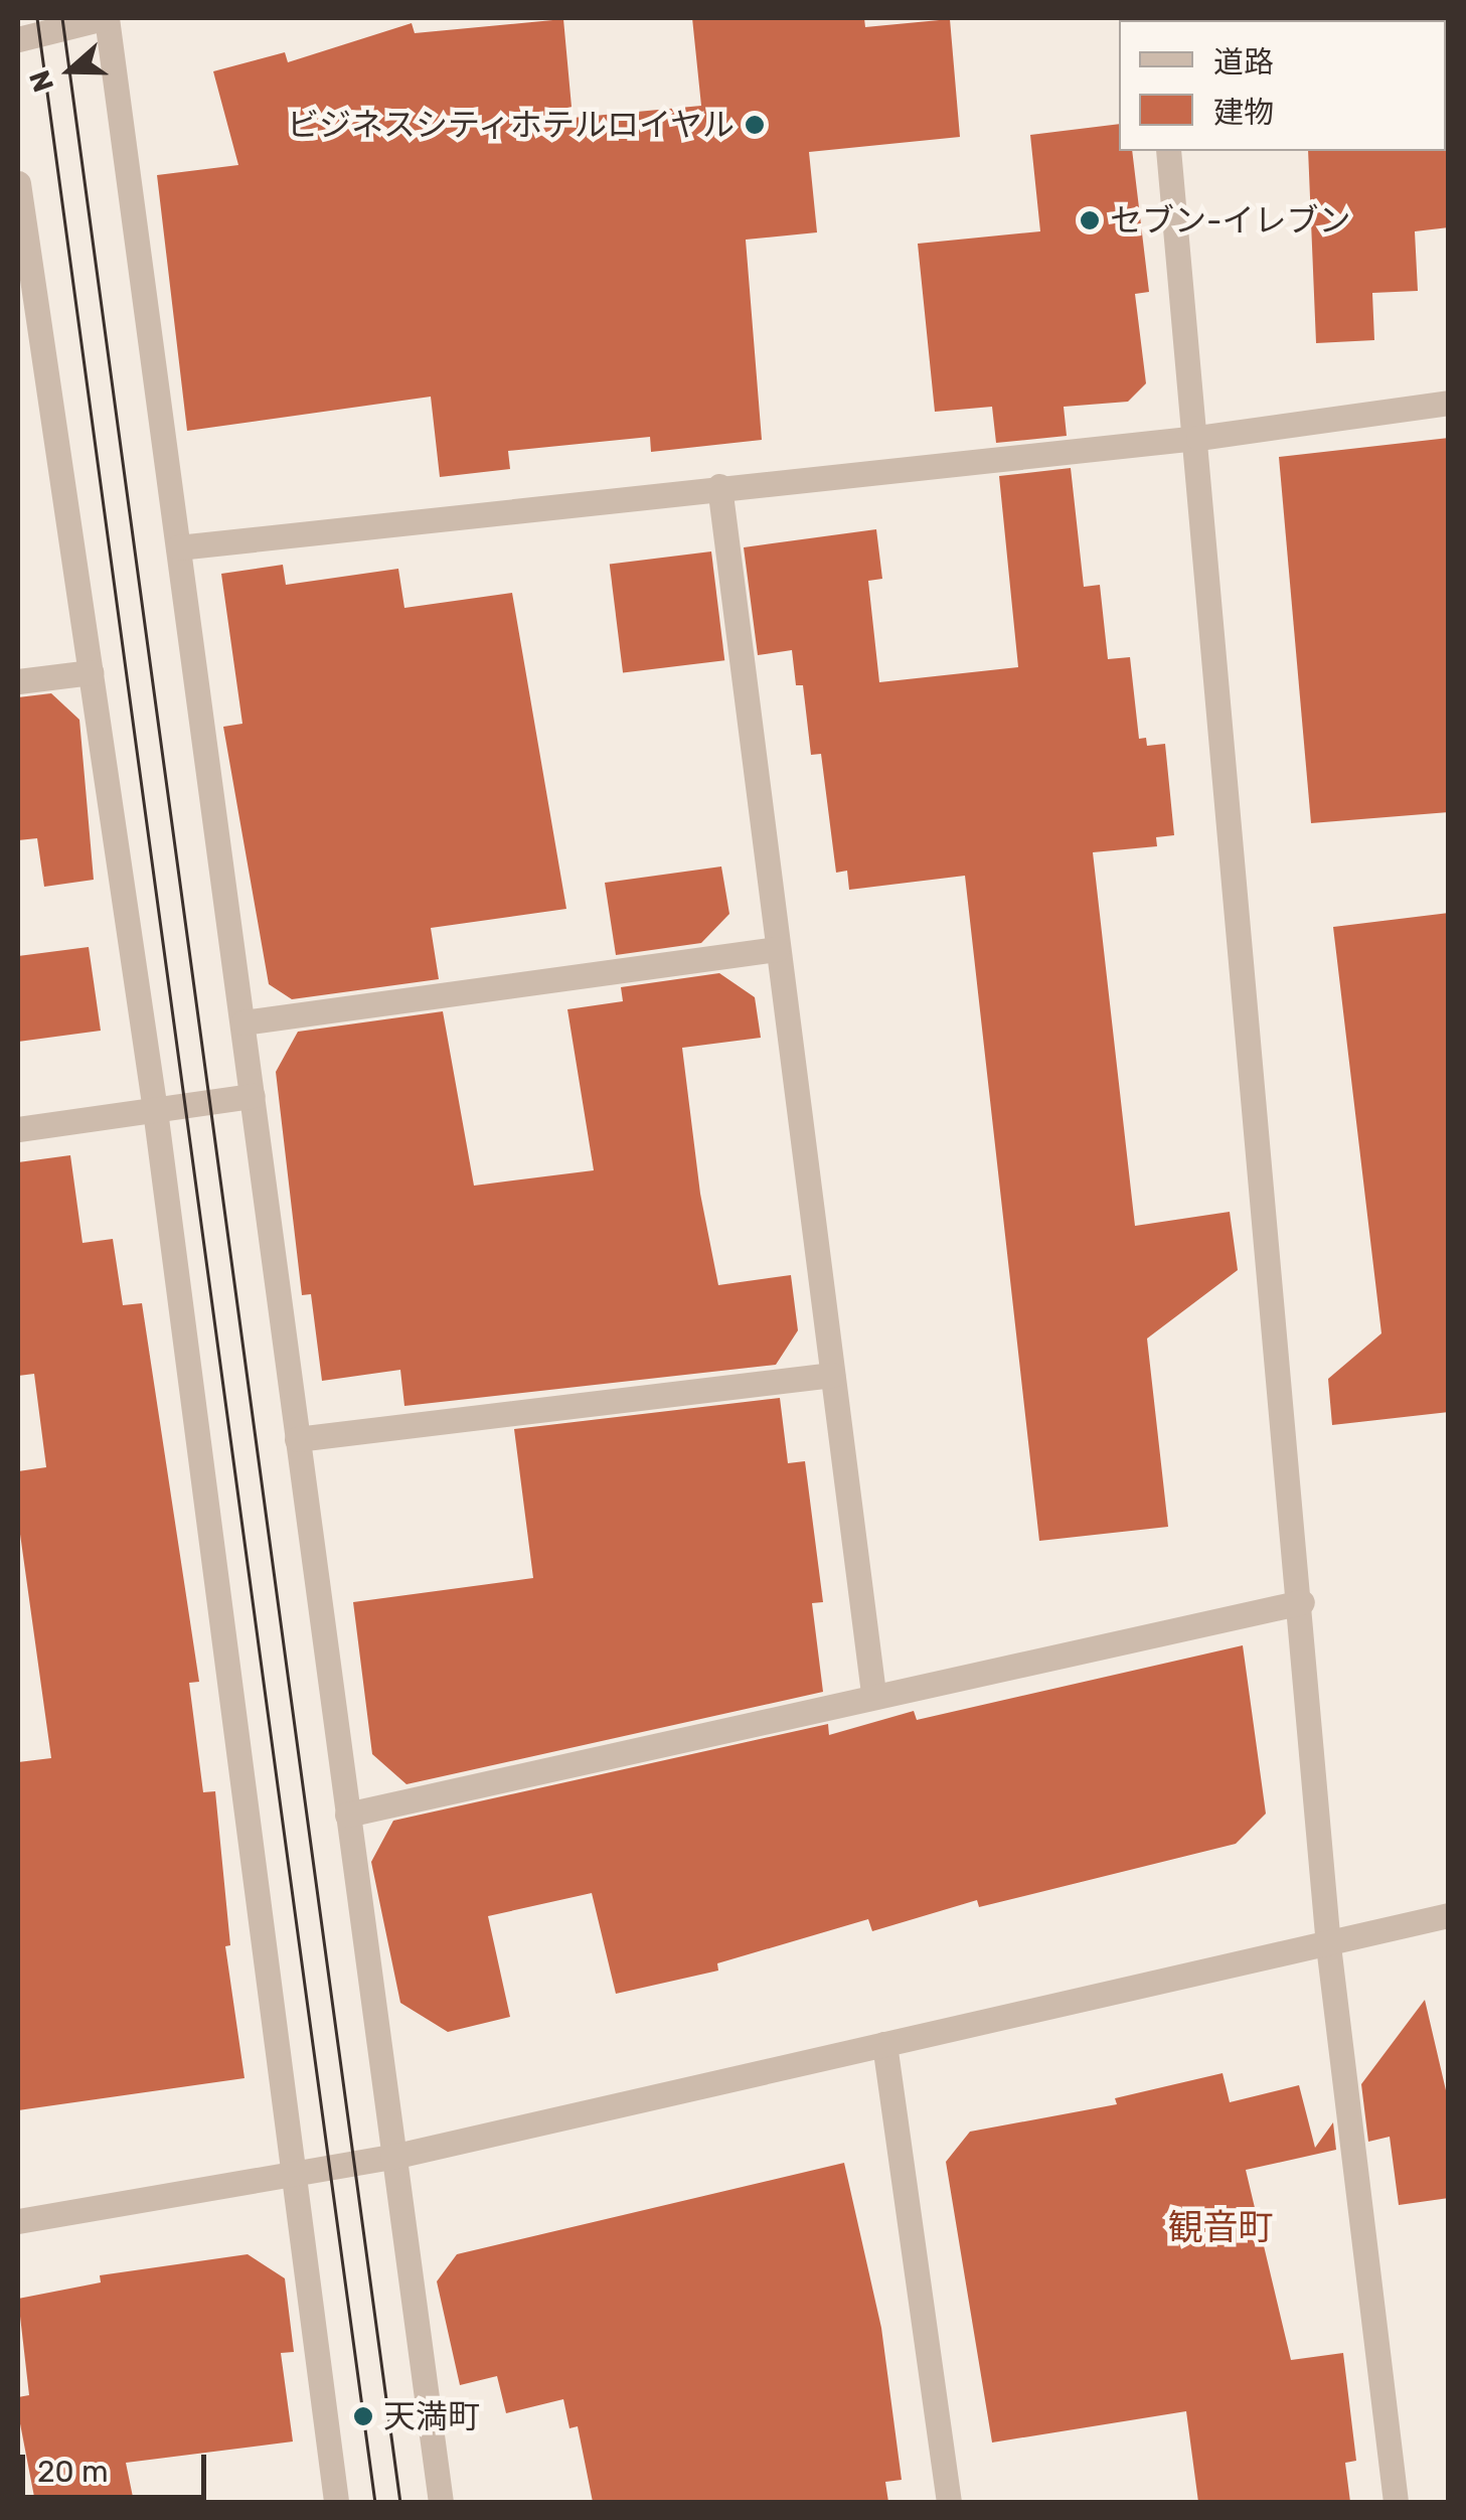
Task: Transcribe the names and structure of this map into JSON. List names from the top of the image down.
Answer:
{
  "districts": ["観音町"],
  "places": ["ビジネスシティホテルロイヤル", "セブン-イレブン", "天満町"],
  "legend": ["道路", "建物"],
  "scale_bar": "20 m",
  "north": "left"
}
